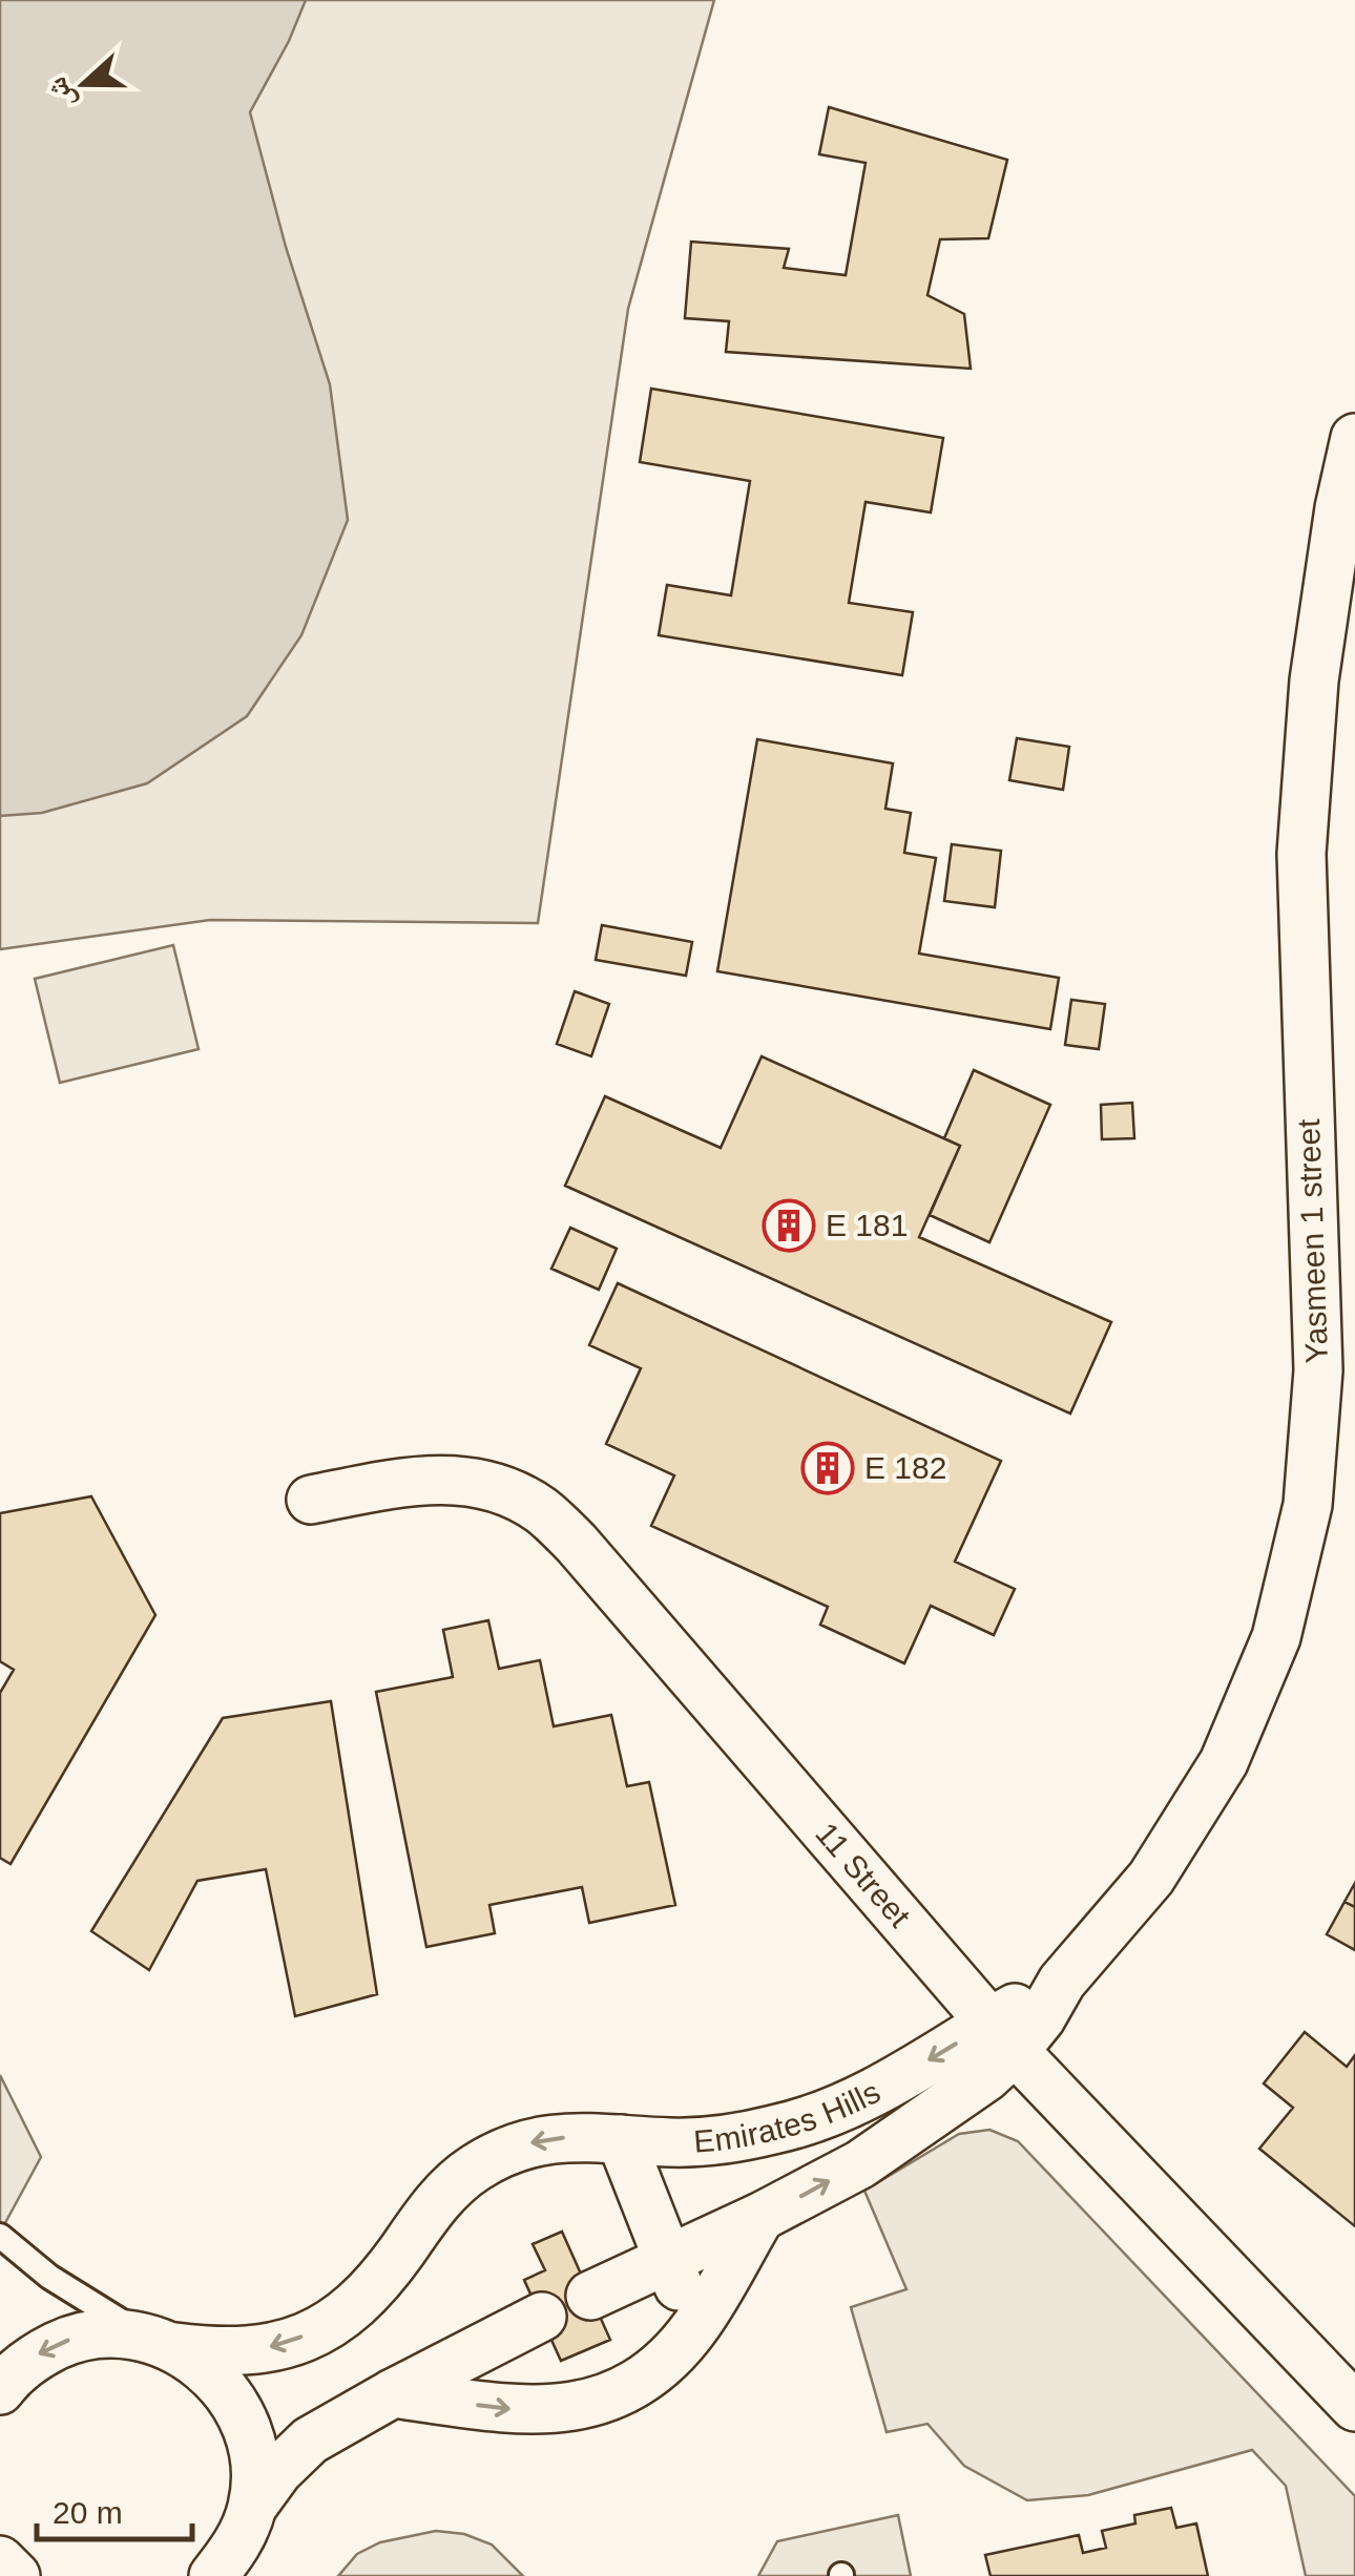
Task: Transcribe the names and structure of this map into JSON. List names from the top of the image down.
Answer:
{
  "streets": {
    "street": ["Yasmeen 1 street", "11 Street", "Emirates Hills"]
  },
  "crossings": [
    ["Yasmeen 1 street", "Emirates Hills"],
    ["11 Street", "Emirates Hills"]
  ],
  "places": {
    "building": ["E 181", "E 182"]
  },
  "scale_bar": "20 m",
  "north": "left"
}
